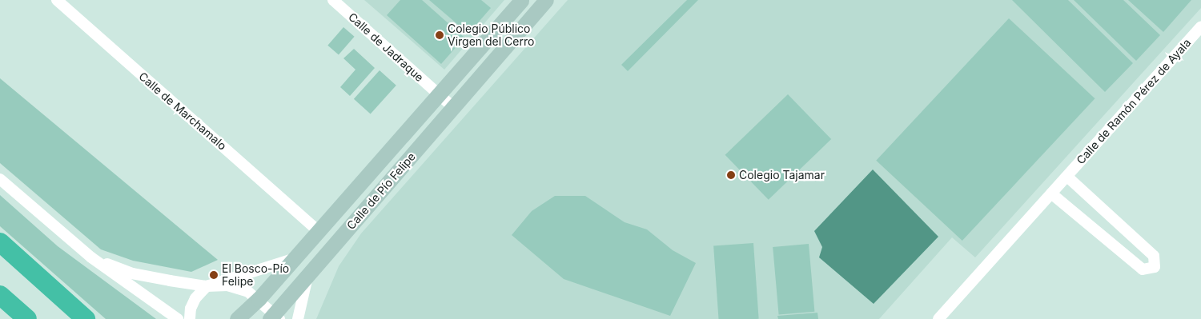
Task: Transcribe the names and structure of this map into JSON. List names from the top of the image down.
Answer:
{
  "streets": {
    "street": [
      "Calle de Jadraque",
      "Calle de Ramón Pérez de Ayala",
      "Calle de Marchamalo",
      "Calle de Pío Felipe"
    ]
  },
  "crossings": [
    ["Calle de Jadraque", "Calle de Pío Felipe"],
    ["Calle de Marchamalo", "Calle de Pío Felipe"]
  ],
  "places": ["Colegio Público Virgen del Cerro", "Colegio Tajamar", "El Bosco-Pío Felipe"]
}
